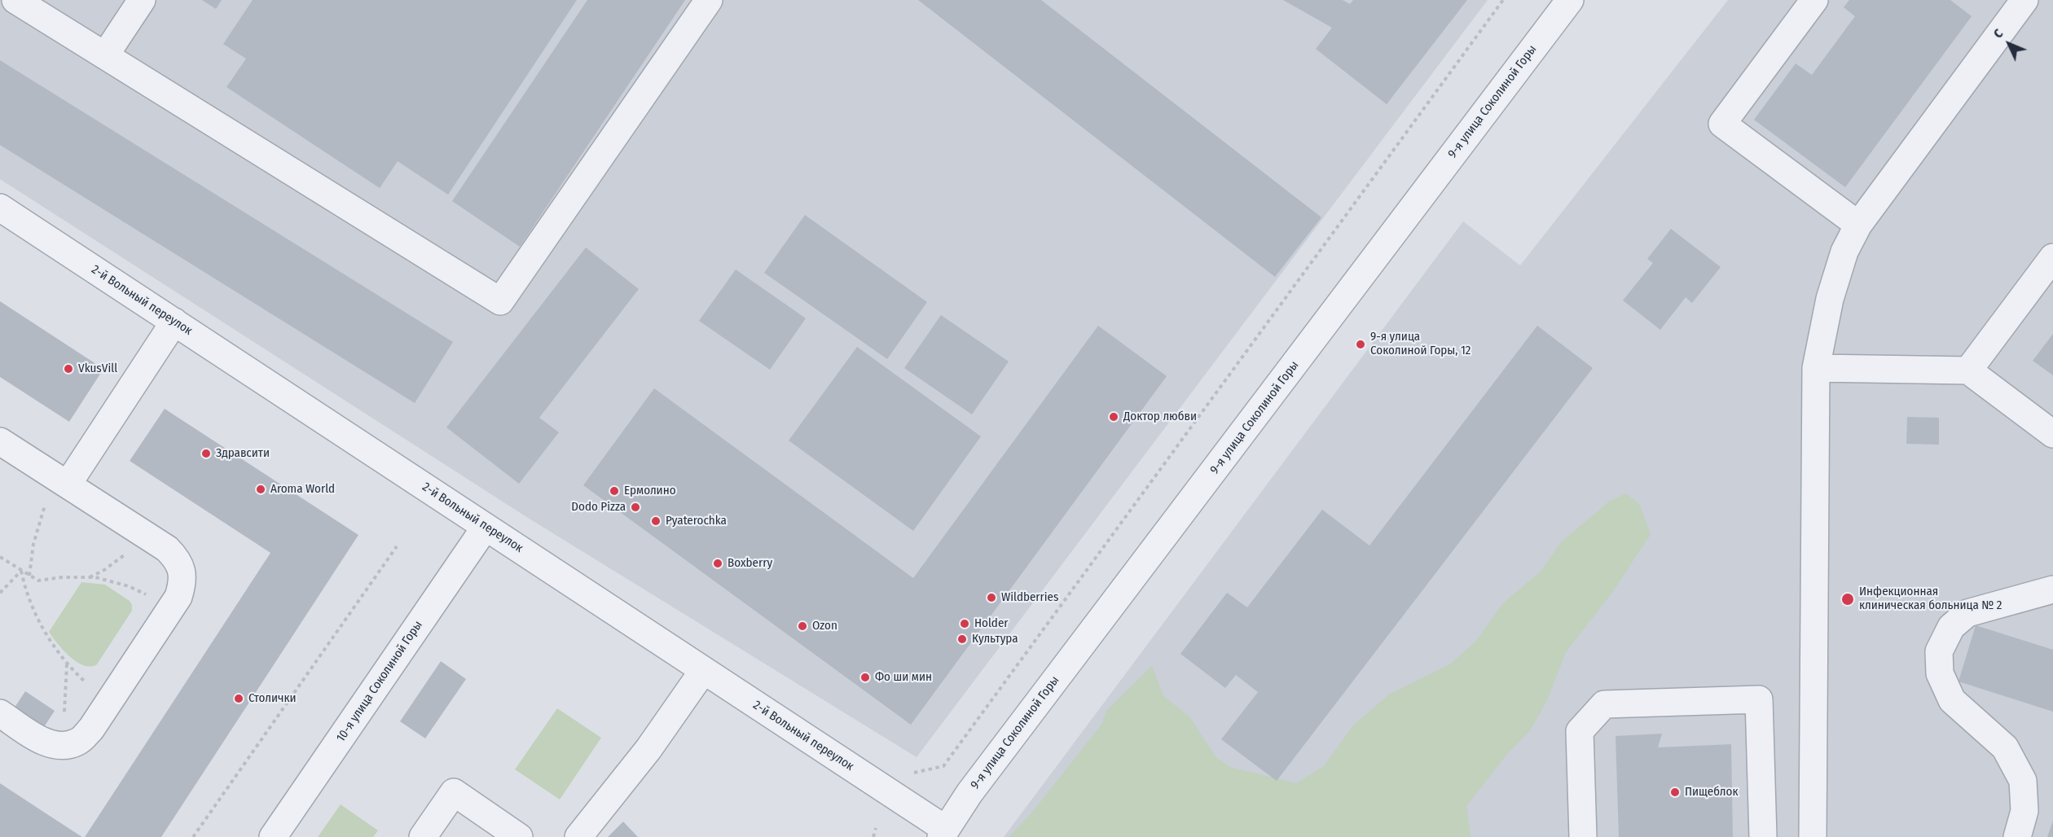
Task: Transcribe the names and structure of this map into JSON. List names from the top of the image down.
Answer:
{
  "streets": {
    "street": ["9-я улица Соколиной Горы", "2-й Вольный переулок", "10-я улица Соколиной Горы"]
  },
  "crossings": [
    ["9-я улица Соколиной Горы", "2-й Вольный переулок"],
    ["2-й Вольный переулок", "10-я улица Соколиной Горы"]
  ],
  "places": [
    "9-я улица Соколиной Горы, 12",
    "VkusVill",
    "Доктор любви",
    "Здравсити",
    "Aroma World",
    "Ермолино",
    "Dodo Pizza",
    "Pyaterochka",
    "Boxberry",
    "Wildberries",
    "Инфекционная клиническая больница № 2",
    "Holder",
    "Ozon",
    "Культура",
    "Фо ши мин",
    "Столички",
    "Пищеблок"
  ],
  "north": "top left"
}
